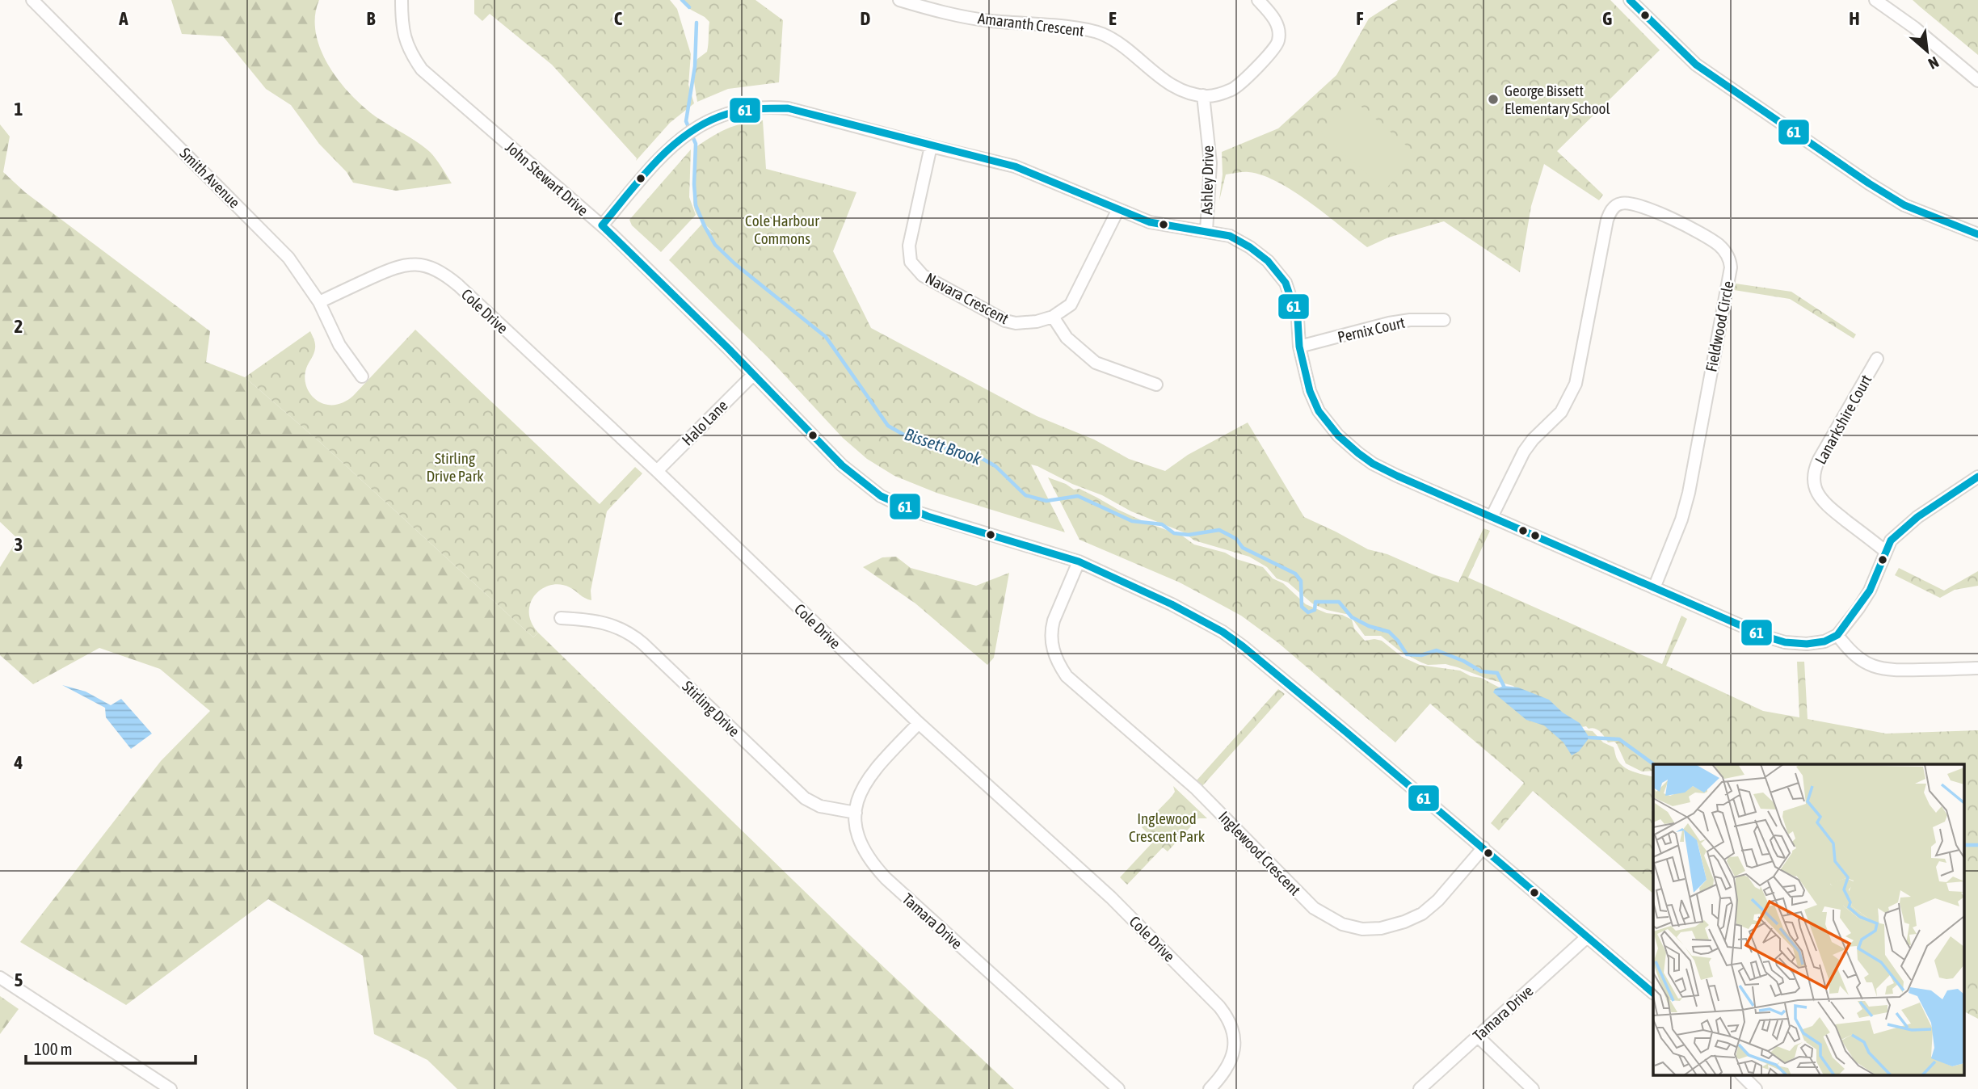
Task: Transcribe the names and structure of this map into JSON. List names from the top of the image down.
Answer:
{
  "streets": {
    "street": [
      "Amaranth Crescent",
      "Smith Avenue",
      "John Stewart Drive",
      "Ashley Drive",
      "Navara Crescent",
      "Cole Drive",
      "Fieldwood Circle",
      "Pernix Court",
      "Lanarkshire Court",
      "Halo Lane",
      "Stirling Drive",
      "Inglewood Crescent",
      "Tamara Drive"
    ]
  },
  "crossings": [
    ["Amaranth Crescent", "Ashley Drive"],
    ["Smith Avenue", "Cole Drive"],
    ["John Stewart Drive", "Halo Lane"],
    ["John Stewart Drive", "Inglewood Crescent"],
    ["John Stewart Drive", "Tamara Drive"],
    ["Cole Drive", "Halo Lane"],
    ["Cole Drive", "Tamara Drive"],
    ["Stirling Drive", "Tamara Drive"]
  ],
  "water": ["Bissett Brook"],
  "parks": ["Cole Harbour Commons", "Stirling Drive Park", "Inglewood Crescent Park"],
  "places": ["George Bissett Elementary School"],
  "lines": ["transit line 61"],
  "scale_bar": "100 m",
  "north": "bottom right",
  "grid": {
    "columns": [
      "A",
      "B",
      "C",
      "D",
      "E",
      "F",
      "G",
      "H"
    ],
    "rows": [
      "1",
      "2",
      "3",
      "4",
      "5"
    ]
  }
}
